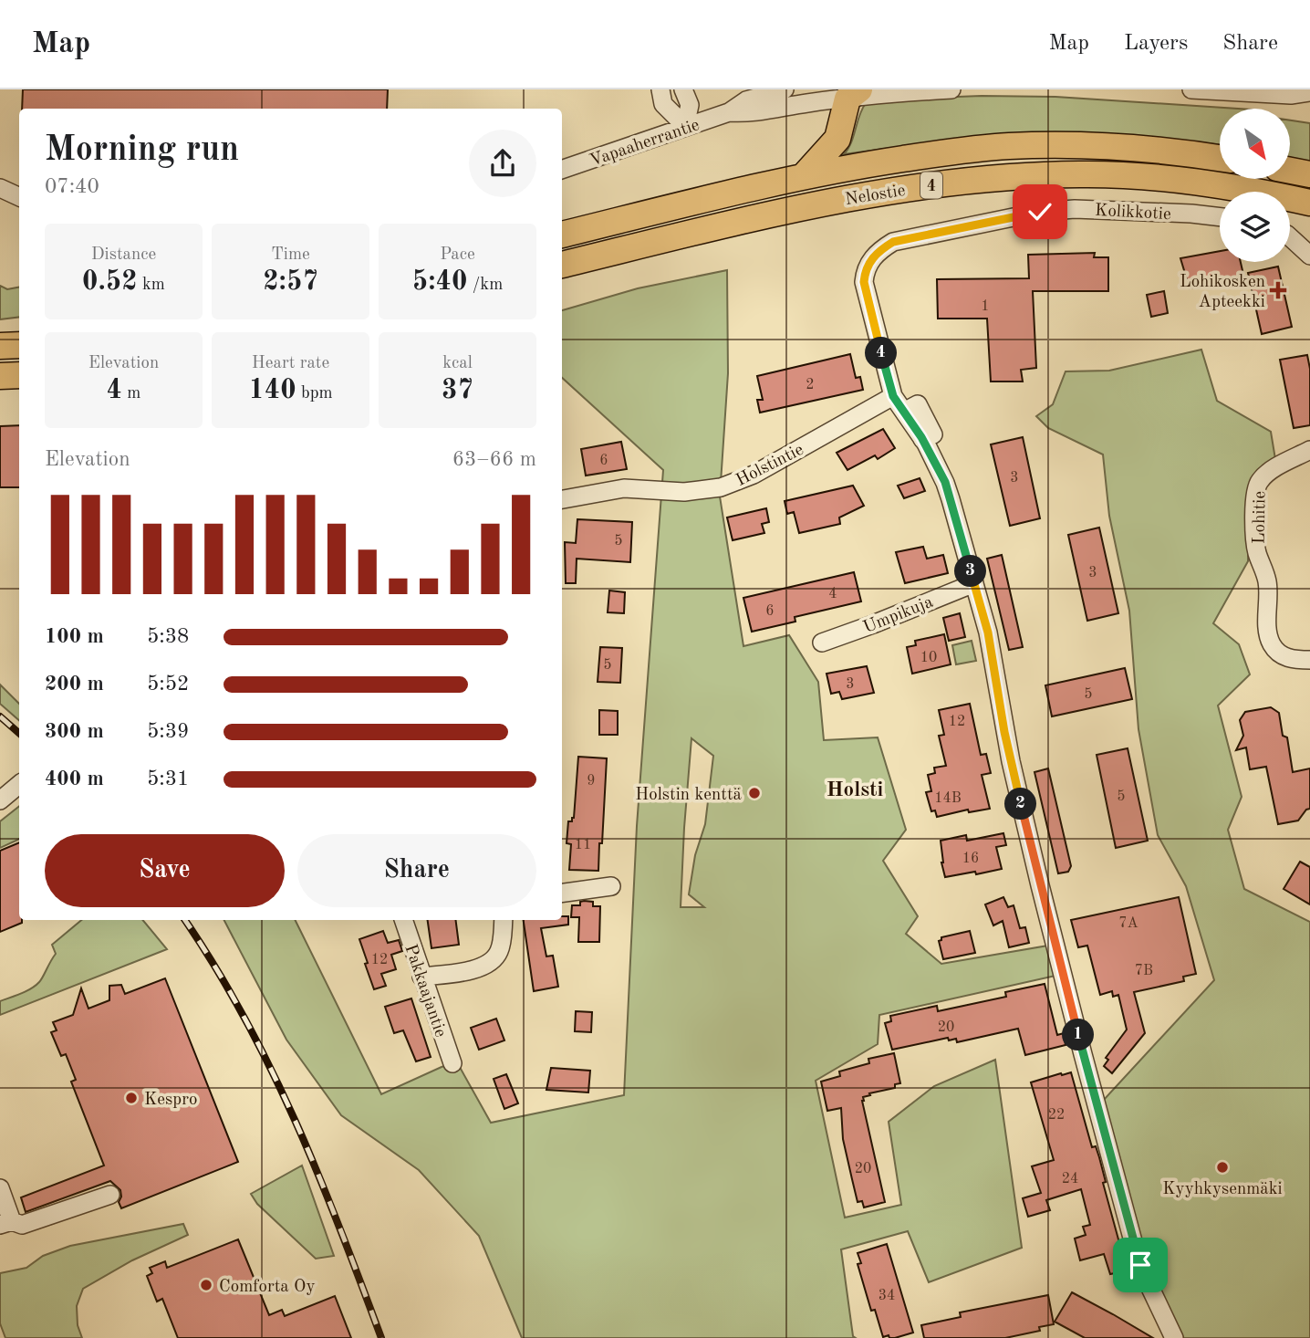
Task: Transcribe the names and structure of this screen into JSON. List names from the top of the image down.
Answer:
{
  "streets": {
    "highway": ["4", "Nelostie"],
    "street": [
      "Vapaaherrantie",
      "Kolikkotie",
      "Holstintie",
      "Lohitie",
      "Umpikuja",
      "Pakkaajantie"
    ]
  },
  "crossings": [
    ["Kolikkotie", "Holstintie"],
    ["Kolikkotie", "Umpikuja"]
  ],
  "districts": ["Holsti"],
  "places": {
    "health": ["Lohikosken Apteekki"],
    "other": [
      "Holstin kenttä",
      "Kespro",
      "Kyyhkysenmäki",
      "Comforta Oy"
    ]
  },
  "house_numbers": [
    "1",
    "2",
    "6",
    "3",
    "5",
    "3",
    "4",
    "6",
    "10",
    "5",
    "3",
    "5",
    "12",
    "9",
    "5",
    "14B",
    "11",
    "16",
    "7A",
    "12",
    "7B",
    "20",
    "22",
    "20",
    "24",
    "34"
  ],
  "north": "bottom right",
  "page": {
    "header": "Map",
    "nav": ["Map", "Layers", "Share"],
    "heading": ["Morning run", "07:40"],
    "stats": [
      ["Distance", "0.52 km"],
      ["Time", "2:57"],
      ["Pace", "5:40 /km"],
      ["Elevation", "4 m"],
      ["Heart rate", "140 bpm"],
      ["kcal", "37"]
    ],
    "pins": [
      "4",
      "3",
      "2",
      "1"
    ],
    "chart": ["Elevation", "63–66 m"],
    "list": [
      {
        "name": "100 m",
        "note": "5:38"
      },
      {
        "name": "200 m",
        "note": "5:52"
      },
      {
        "name": "300 m",
        "note": "5:39"
      },
      {
        "name": "400 m",
        "note": "5:31"
      }
    ],
    "buttons": ["Save", "Share"]
  }
}
